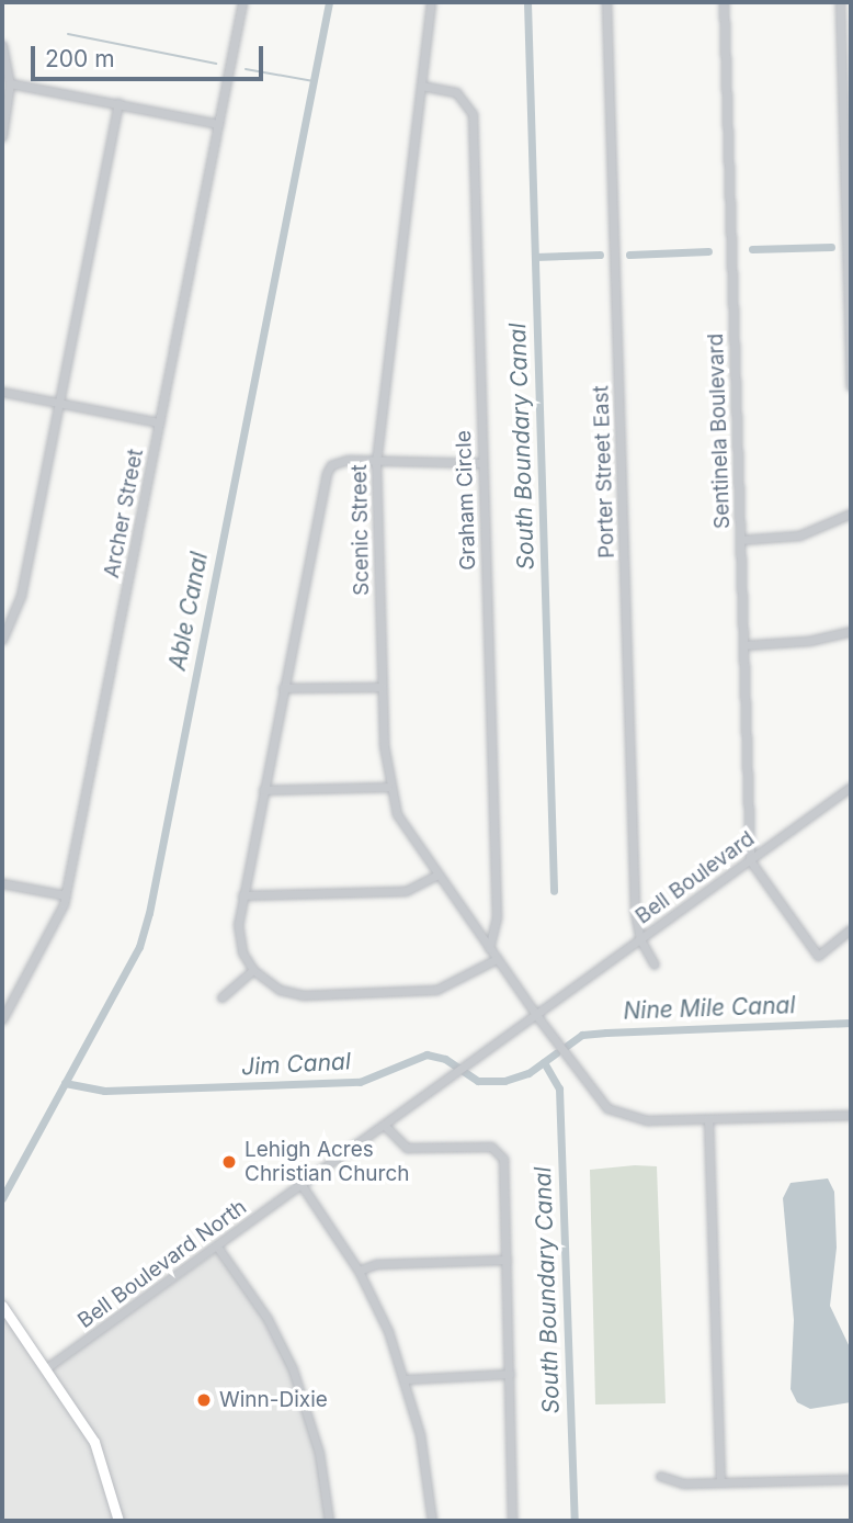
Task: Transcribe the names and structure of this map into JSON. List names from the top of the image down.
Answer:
{
  "streets": {
    "street": [
      "Sentinela Boulevard",
      "Porter Street East",
      "Graham Circle",
      "Archer Street",
      "Scenic Street",
      "Bell Boulevard",
      "Bell Boulevard North"
    ]
  },
  "crossings": [
    ["Sentinela Boulevard", "Bell Boulevard"],
    ["Porter Street East", "Bell Boulevard"],
    ["Graham Circle", "Scenic Street"],
    ["Scenic Street", "Bell Boulevard North"],
    ["Bell Boulevard", "Bell Boulevard North"]
  ],
  "water": [
    "South Boundary Canal",
    "Able Canal",
    "Nine Mile Canal",
    "Jim Canal"
  ],
  "places": ["Lehigh Acres Christian Church", "Winn-Dixie"],
  "scale_bar": "200 m"
}
